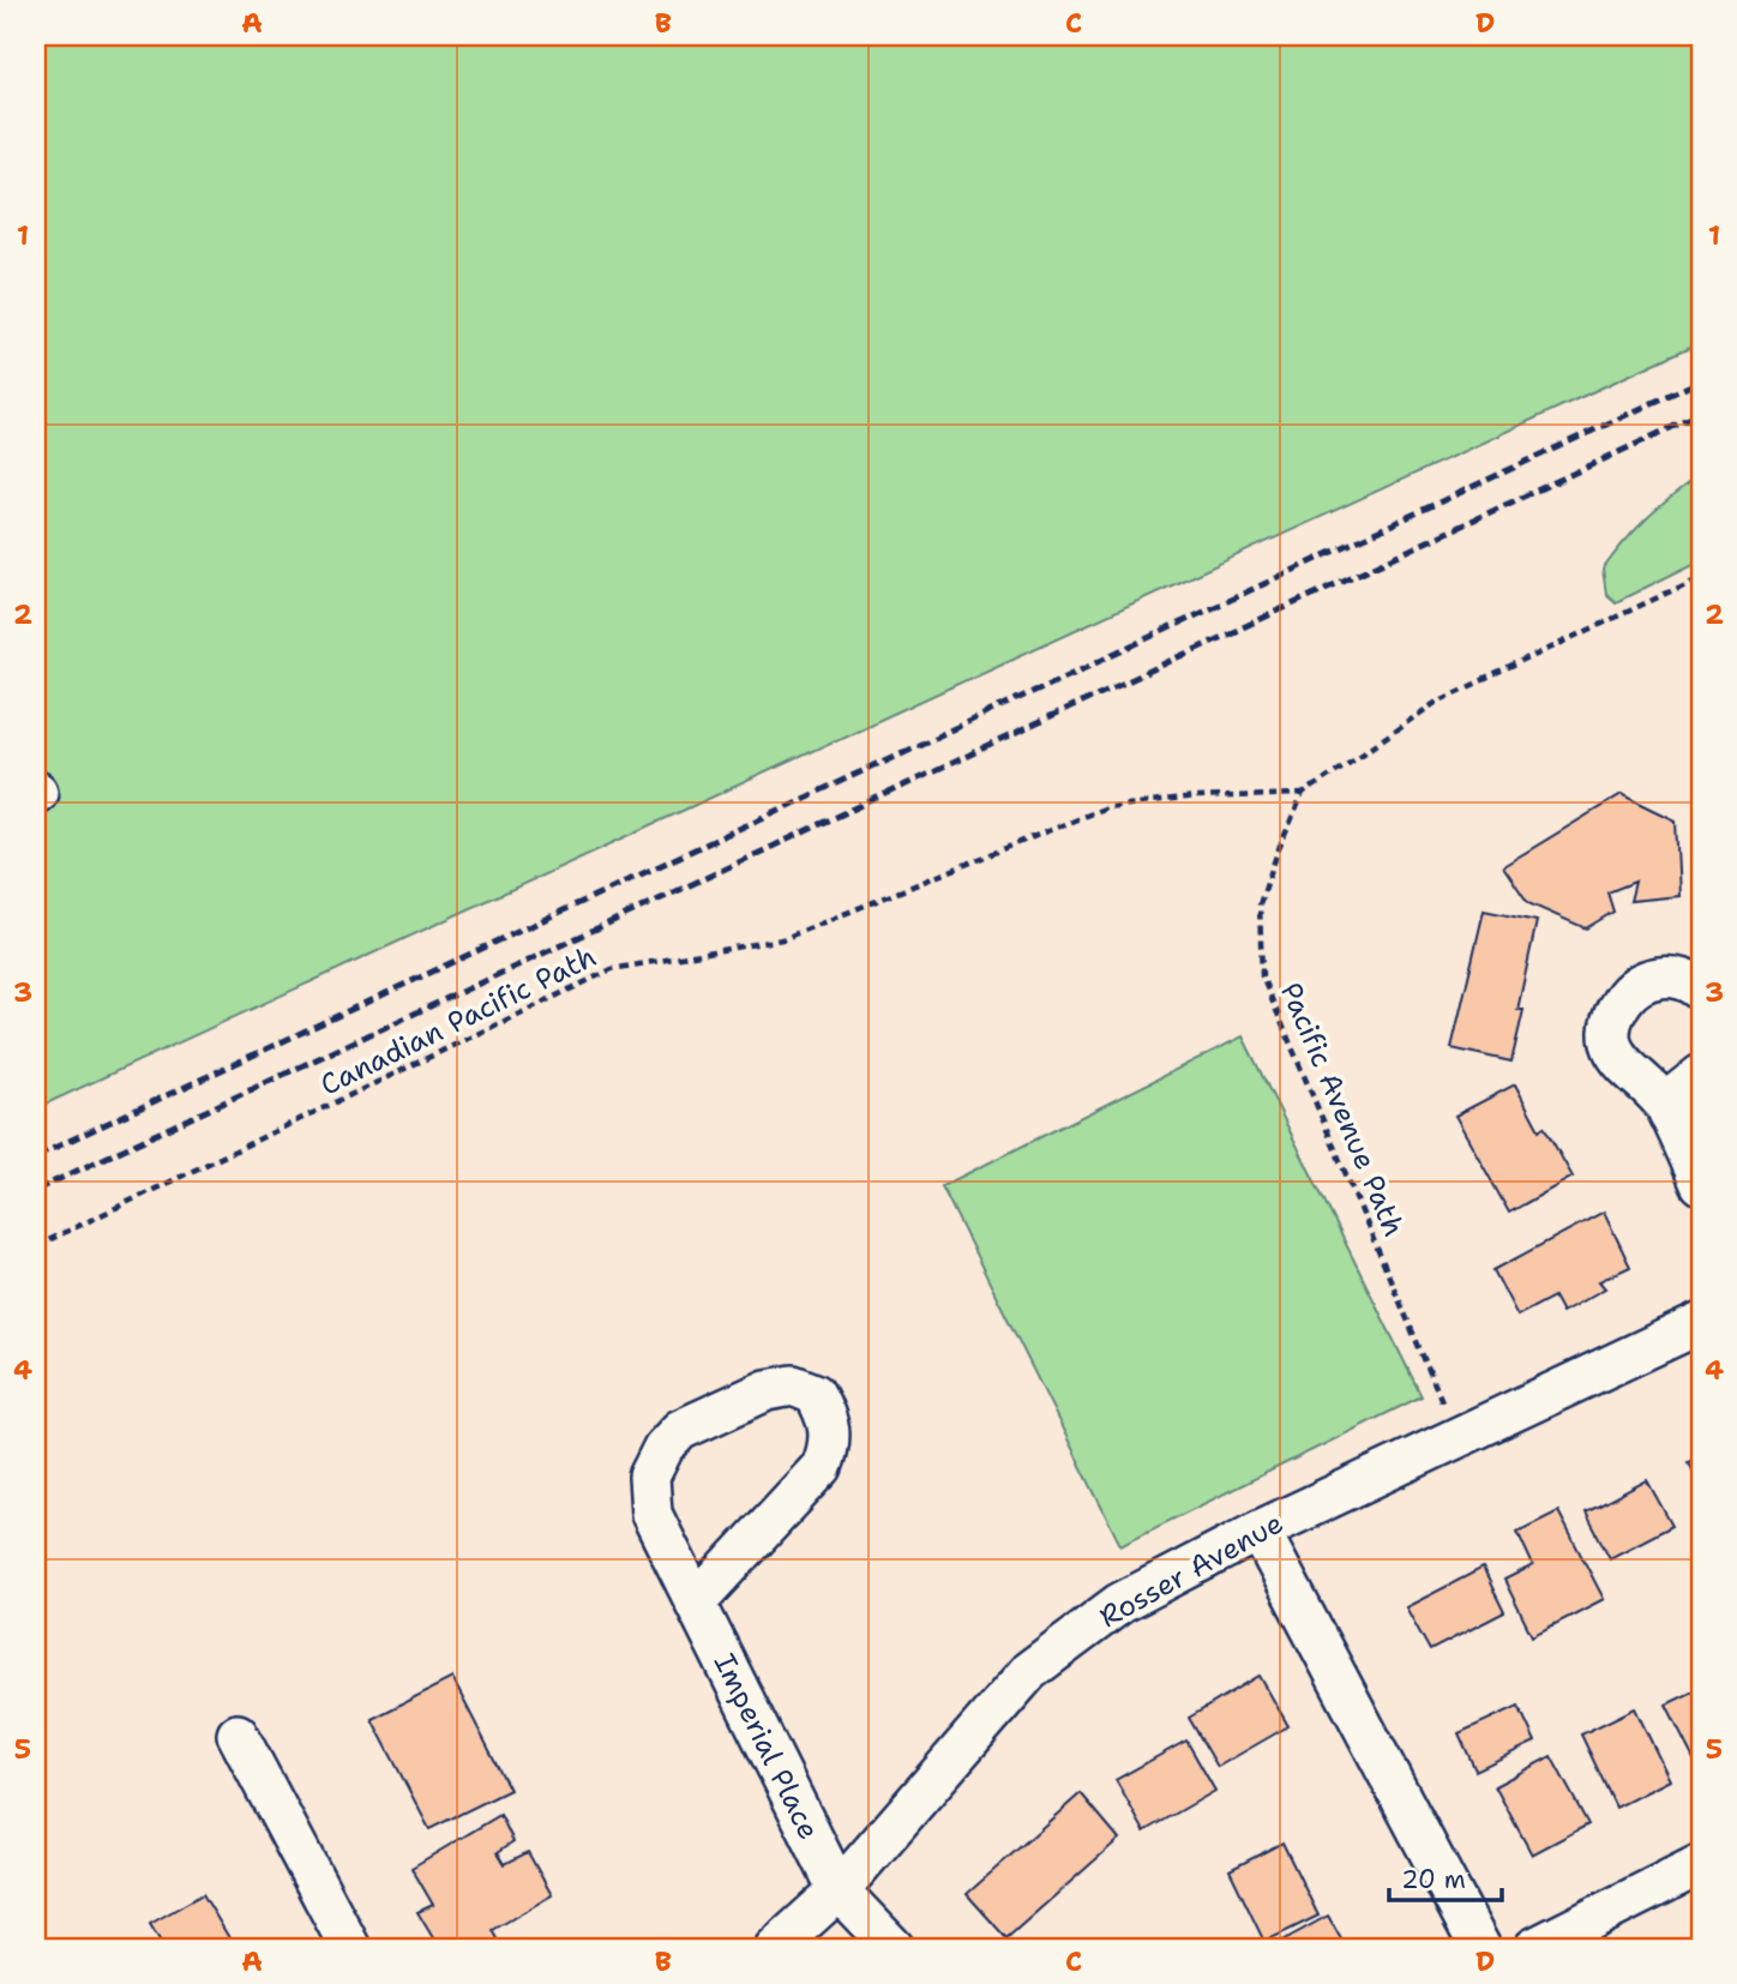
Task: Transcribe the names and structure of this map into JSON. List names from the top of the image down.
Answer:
{
  "streets": {
    "street": ["Rosser Avenue", "Imperial Place"],
    "path": ["Canadian Pacific Path", "Pacific Avenue Path"]
  },
  "crossings": [
    ["Canadian Pacific Path", "Pacific Avenue Path"],
    ["Pacific Avenue Path", "Rosser Avenue"],
    ["Rosser Avenue", "Imperial Place"]
  ],
  "scale_bar": "20 m",
  "grid": {
    "columns": [
      "A",
      "B",
      "C",
      "D"
    ],
    "rows": [
      "1",
      "2",
      "3",
      "4",
      "5"
    ]
  }
}
